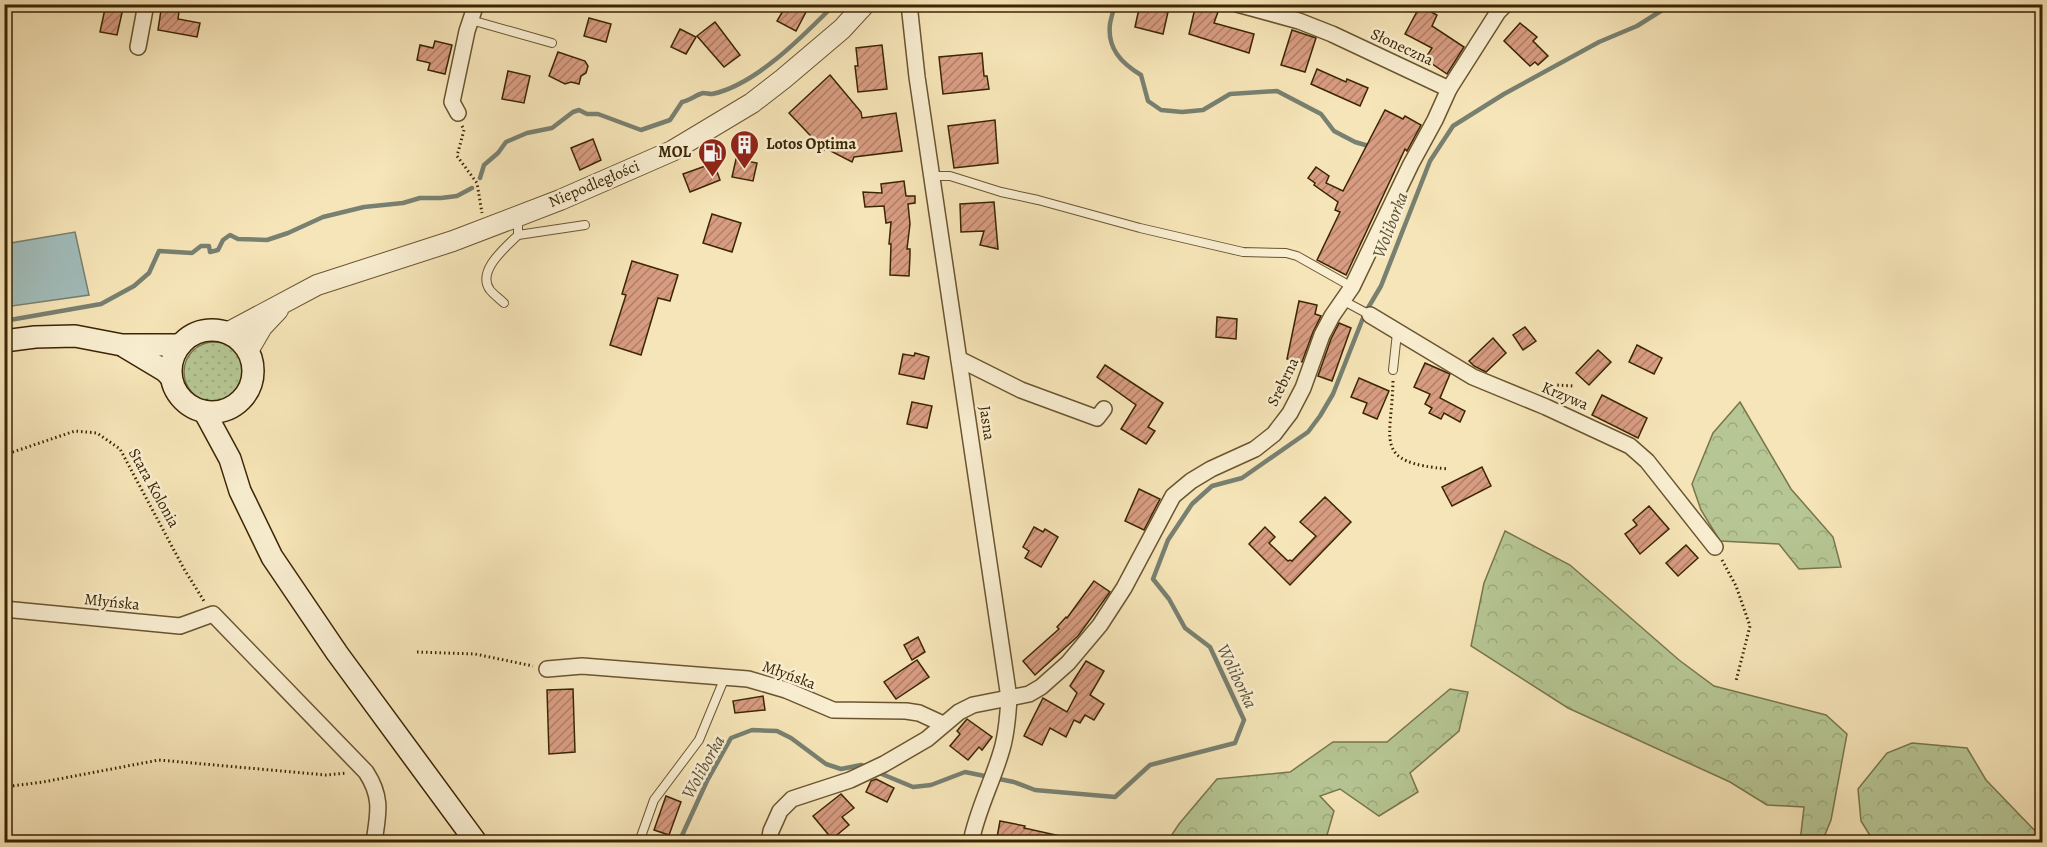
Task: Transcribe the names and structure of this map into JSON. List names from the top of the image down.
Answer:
{
  "streets": {
    "street": [
      "Słoneczna",
      "Niepodległości",
      "Srebrna",
      "Krzywa",
      "Jasna",
      "Młyńska"
    ],
    "path": ["Stara Kolonia"]
  },
  "crossings": [
    ["Słoneczna", "Srebrna"],
    ["Srebrna", "Jasna"],
    ["Stara Kolonia", "Młyńska"]
  ],
  "water": ["Woliborka"],
  "places": {
    "building": ["Lotos Optima"],
    "fuel station": ["MOL"]
  }
}
